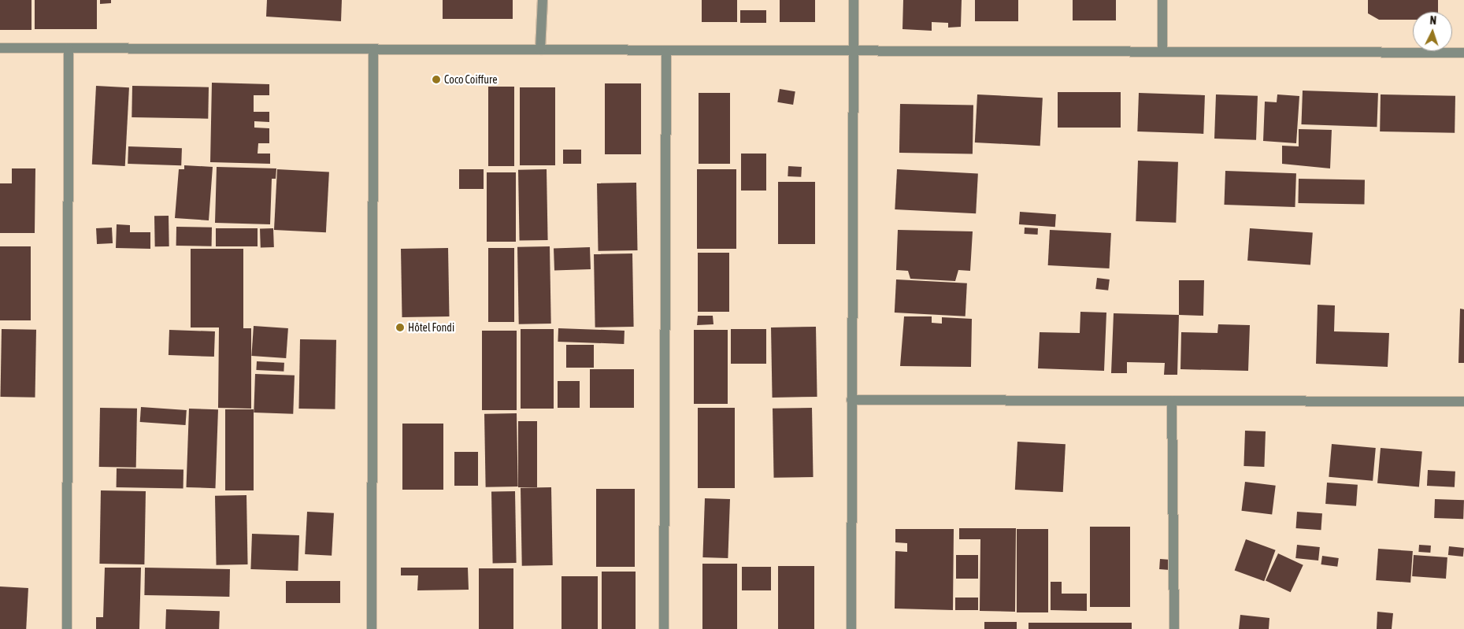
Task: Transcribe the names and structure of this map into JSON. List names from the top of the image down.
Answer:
{
  "places": ["Coco Coiffure", "Hôtel Fondi"],
  "north": "top"
}
